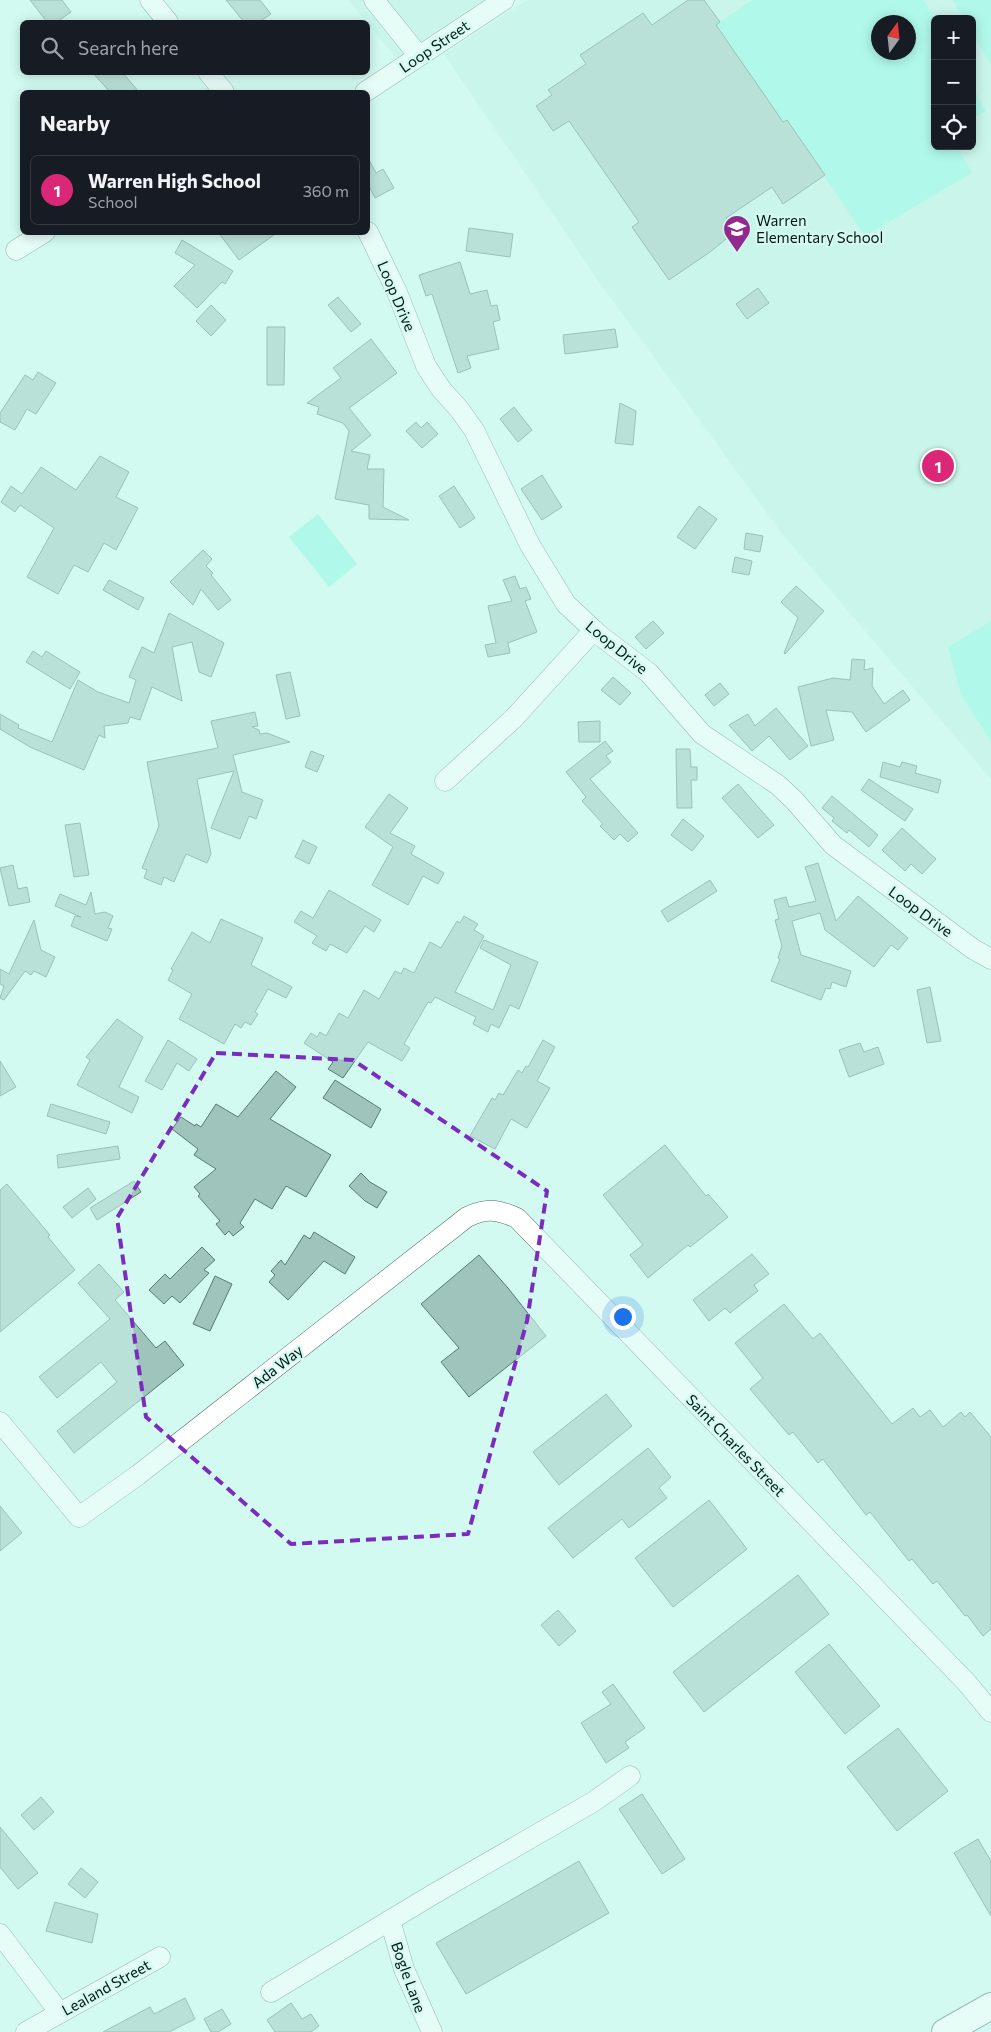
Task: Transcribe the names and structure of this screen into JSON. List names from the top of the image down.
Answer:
{
  "streets": {
    "street": [
      "Loop Street",
      "Loop Drive",
      "Ada Way",
      "Saint Charles Street",
      "Bogle Lane",
      "Lealand Street"
    ]
  },
  "crossings": [
    ["Ada Way", "Saint Charles Street"]
  ],
  "places": {
    "school or university": ["Warren Elementary School"]
  },
  "north": "top",
  "page": {
    "map_buttons": ["+", "−"],
    "search": "Search here",
    "heading": "Nearby",
    "list": [
      {
        "mark": "1",
        "name": "Warren High School",
        "note": "School",
        "value": "360 m"
      }
    ],
    "pins": "1"
  }
}
